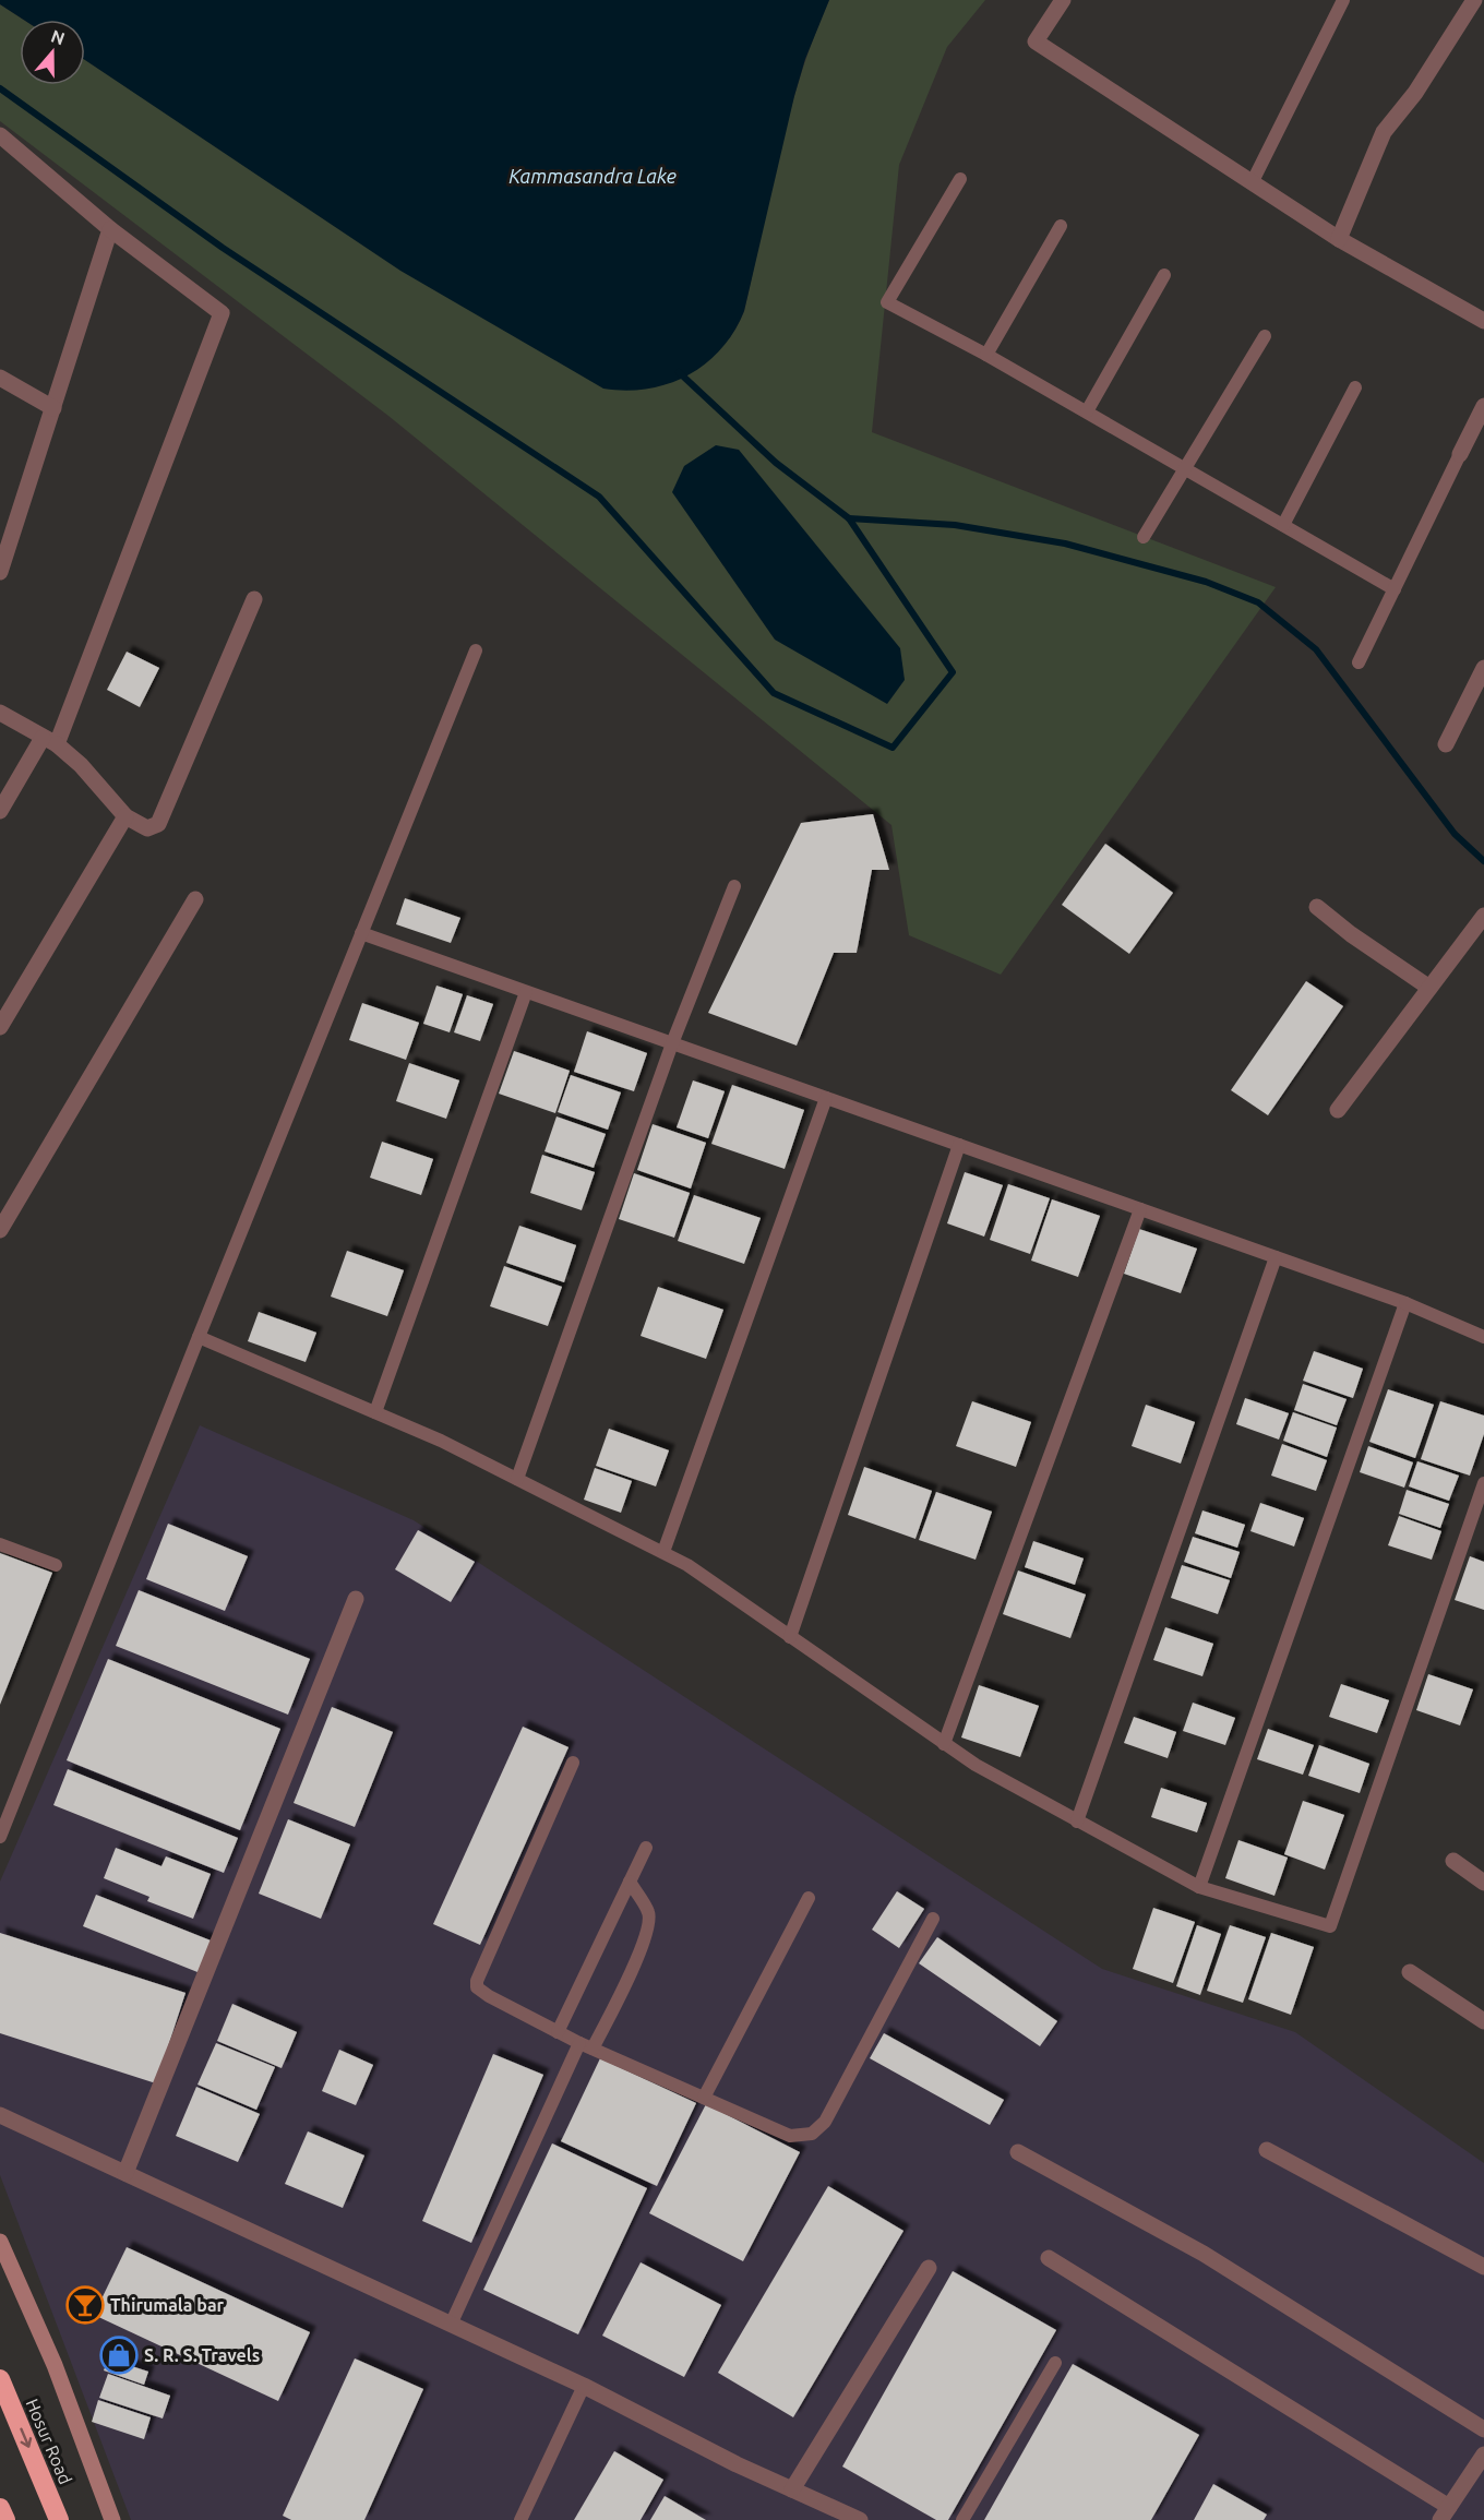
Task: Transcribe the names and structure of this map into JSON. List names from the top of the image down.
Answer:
{
  "streets": {
    "highway": ["Hosur Road"]
  },
  "one_way": ["Hosur Road"],
  "water": ["Kammasandra Lake"],
  "places": {
    "bar": ["Thirumala bar"],
    "shop": ["S. R. S. Travels"]
  },
  "north": "top"
}
